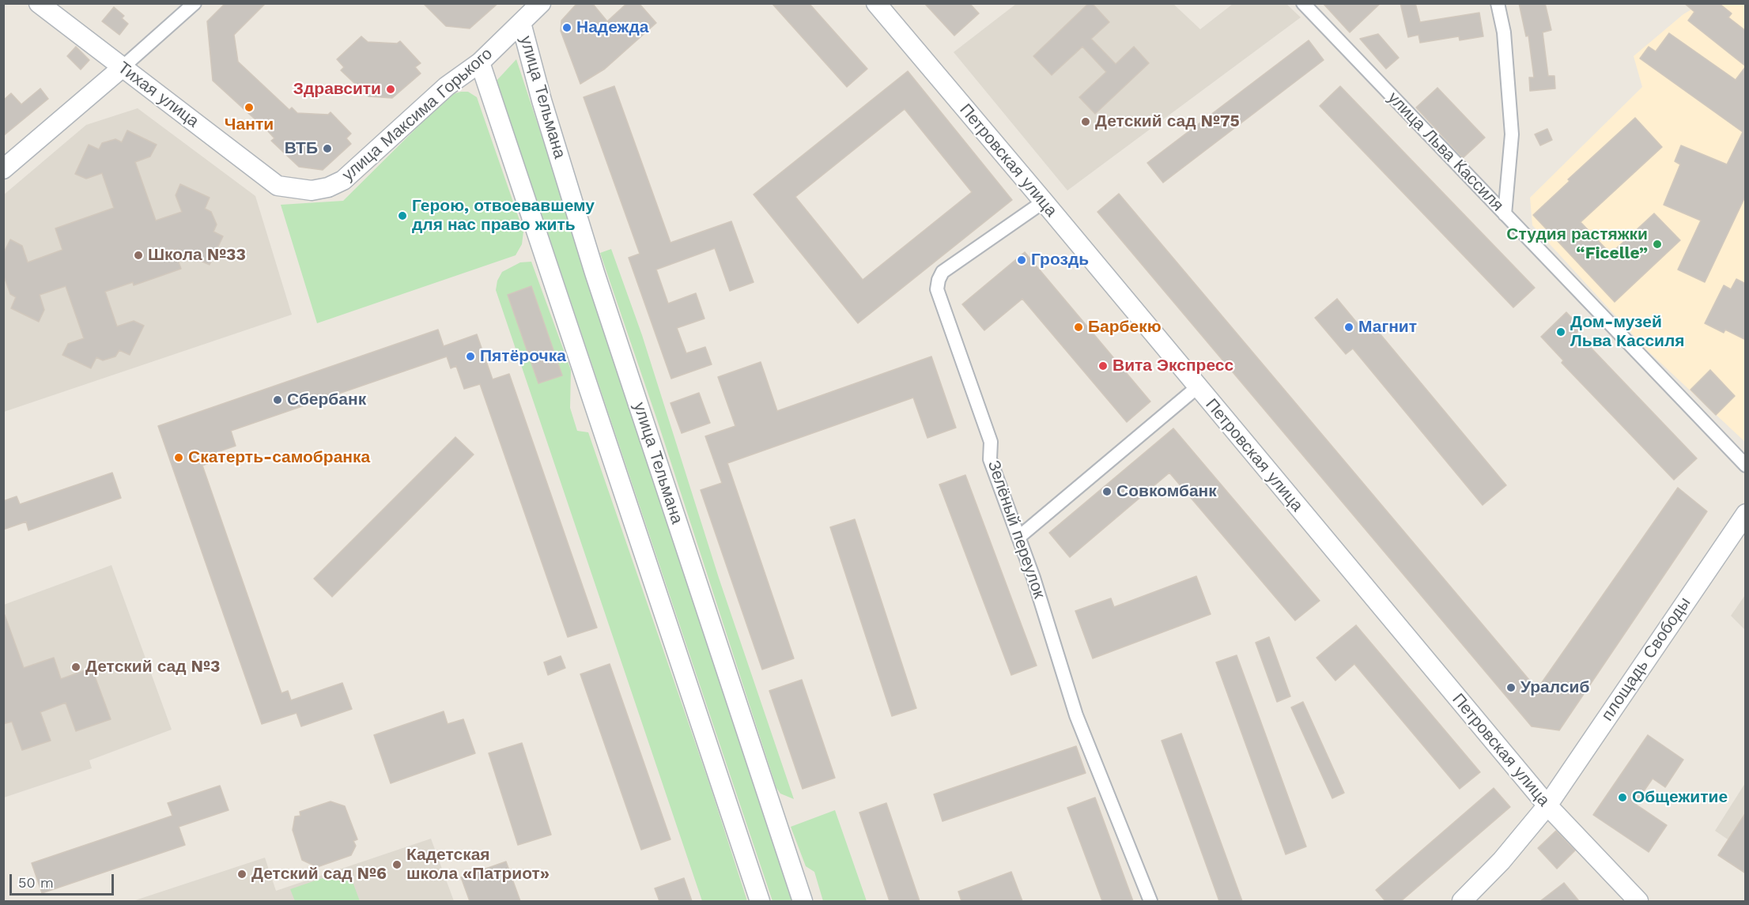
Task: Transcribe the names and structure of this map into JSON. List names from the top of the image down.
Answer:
{
  "streets": {
    "main road": [
      "Тихая улица",
      "улица Тельмана",
      "улица Максима Горького",
      "Петровская улица",
      "площадь Свободы"
    ],
    "street": ["улица Льва Кассиля", "Зелёный переулок"]
  },
  "crossings": [
    ["Тихая улица", "улица Максима Горького"],
    ["улица Тельмана", "улица Максима Горького"],
    ["Петровская улица", "Зелёный переулок"],
    ["Петровская улица", "площадь Свободы"]
  ],
  "places": [
    "Надежда",
    "Здравсити",
    "Чанти",
    "Детский сад №75",
    "ВТБ",
    "Герою, отвоевавшему для нас право жить",
    "Студия растяжки “Ficelle”",
    "Школа №33",
    "Гроздь",
    "Барбекю",
    "Магнит",
    "Дом-музей Льва Кассиля",
    "Пятёрочка",
    "Вита Экспресс",
    "Сбербанк",
    "Скатерть-самобранка",
    "Совкомбанк",
    "Детский сад №3",
    "Уралсиб",
    "Общежитие",
    "Кадетская школа «Патриот»",
    "Детский сад №6"
  ],
  "scale_bar": "50 m"
}
